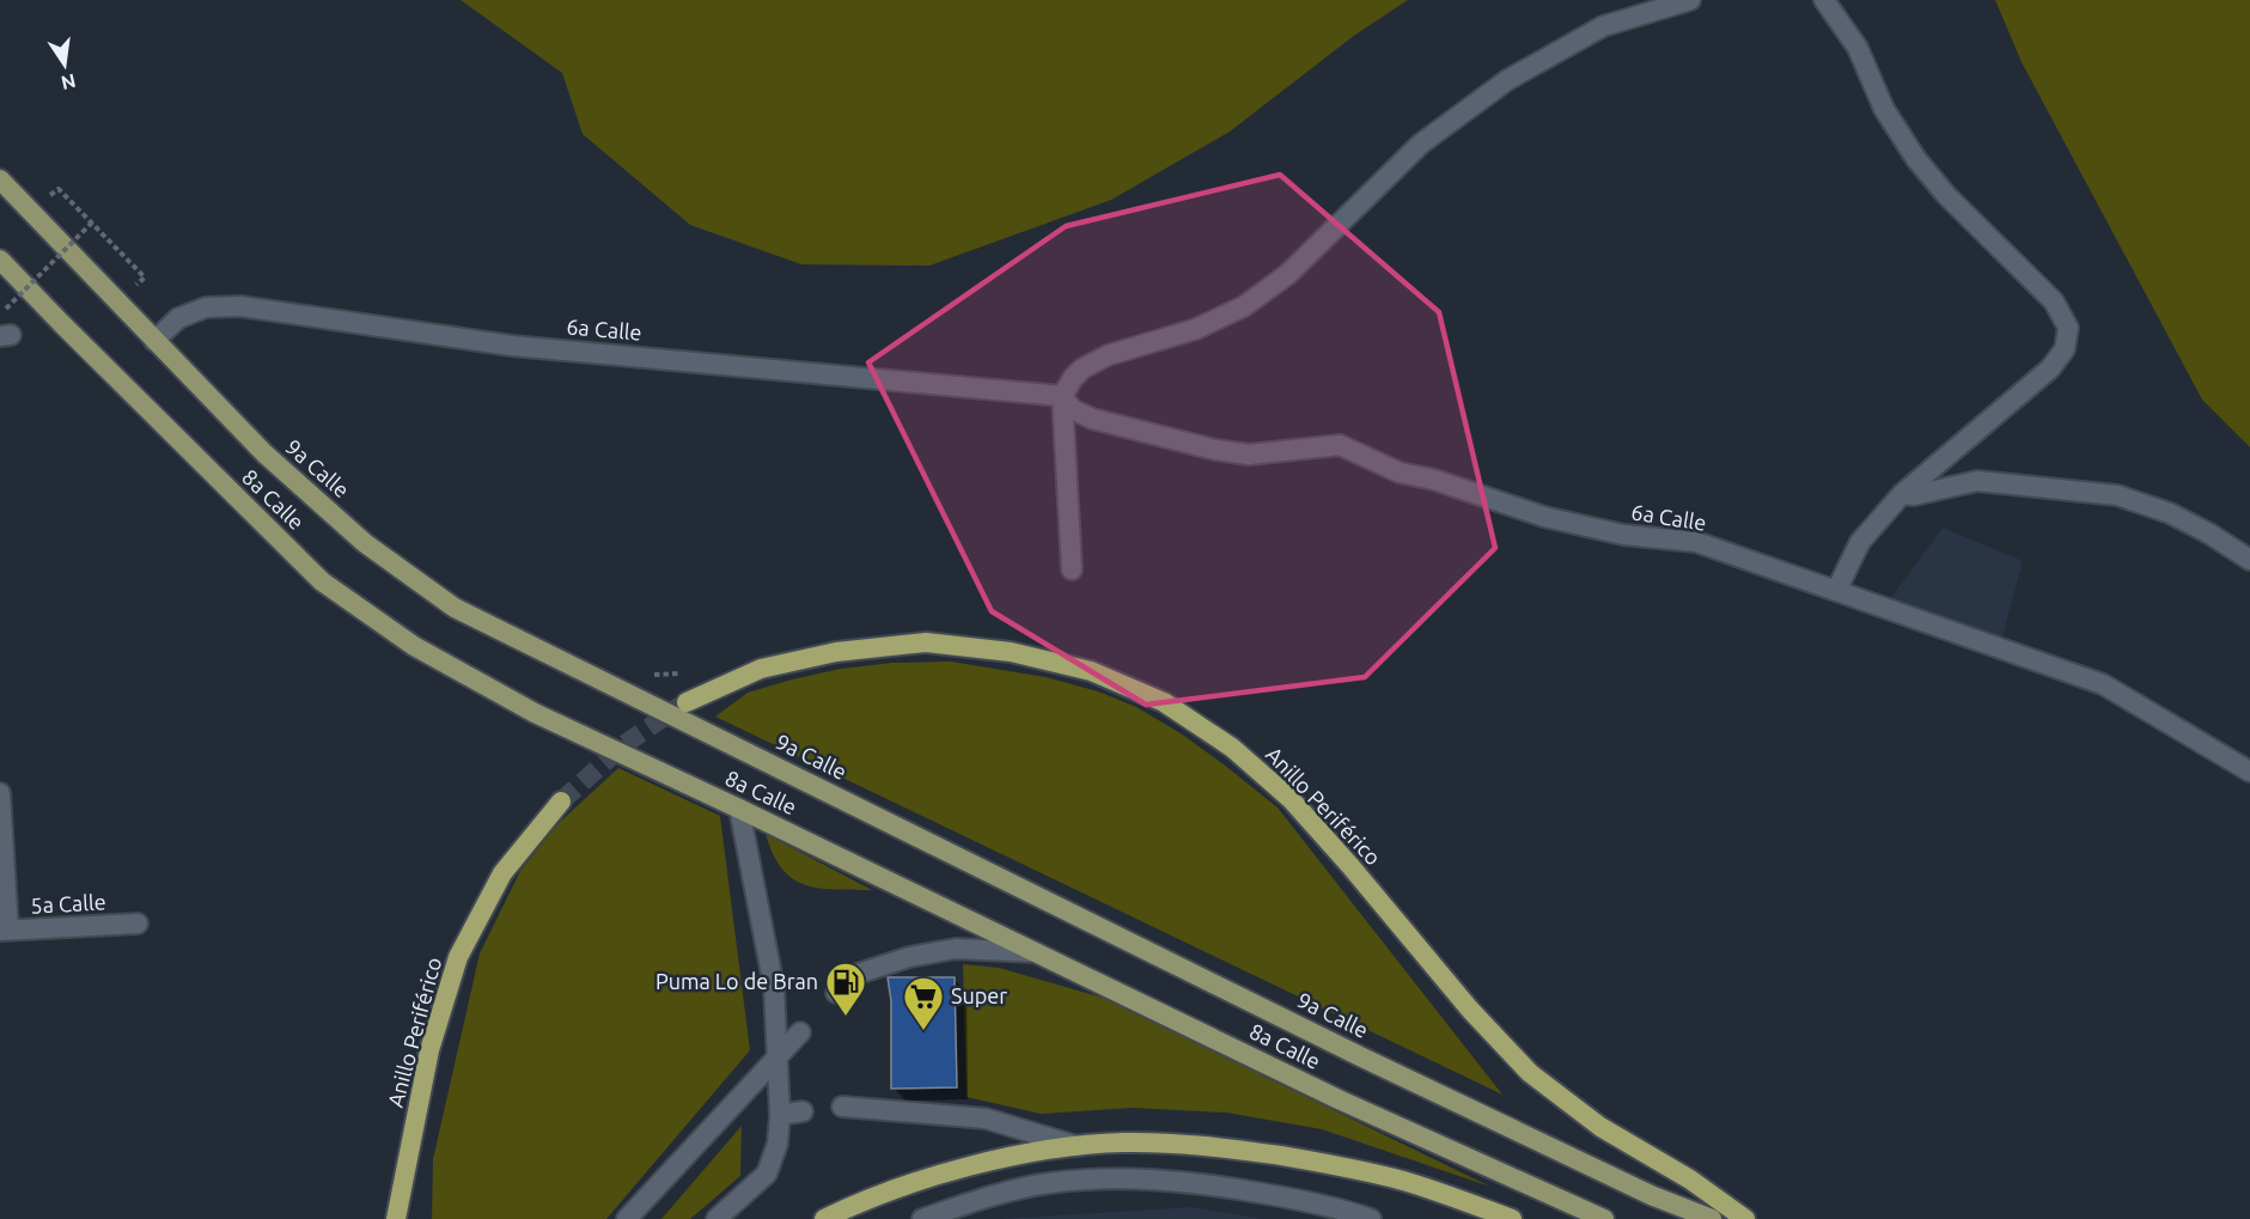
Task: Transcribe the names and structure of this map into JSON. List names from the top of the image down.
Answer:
{
  "streets": {
    "highway": ["Anillo Periférico"],
    "main road": ["9a Calle", "8a Calle"],
    "street": ["6a Calle", "5a Calle"]
  },
  "crossings": [
    ["6a Calle", "9a Calle"]
  ],
  "places": {
    "fuel station": ["Puma Lo de Bran"],
    "supermarket": ["Super"]
  },
  "north": "bottom"
}
